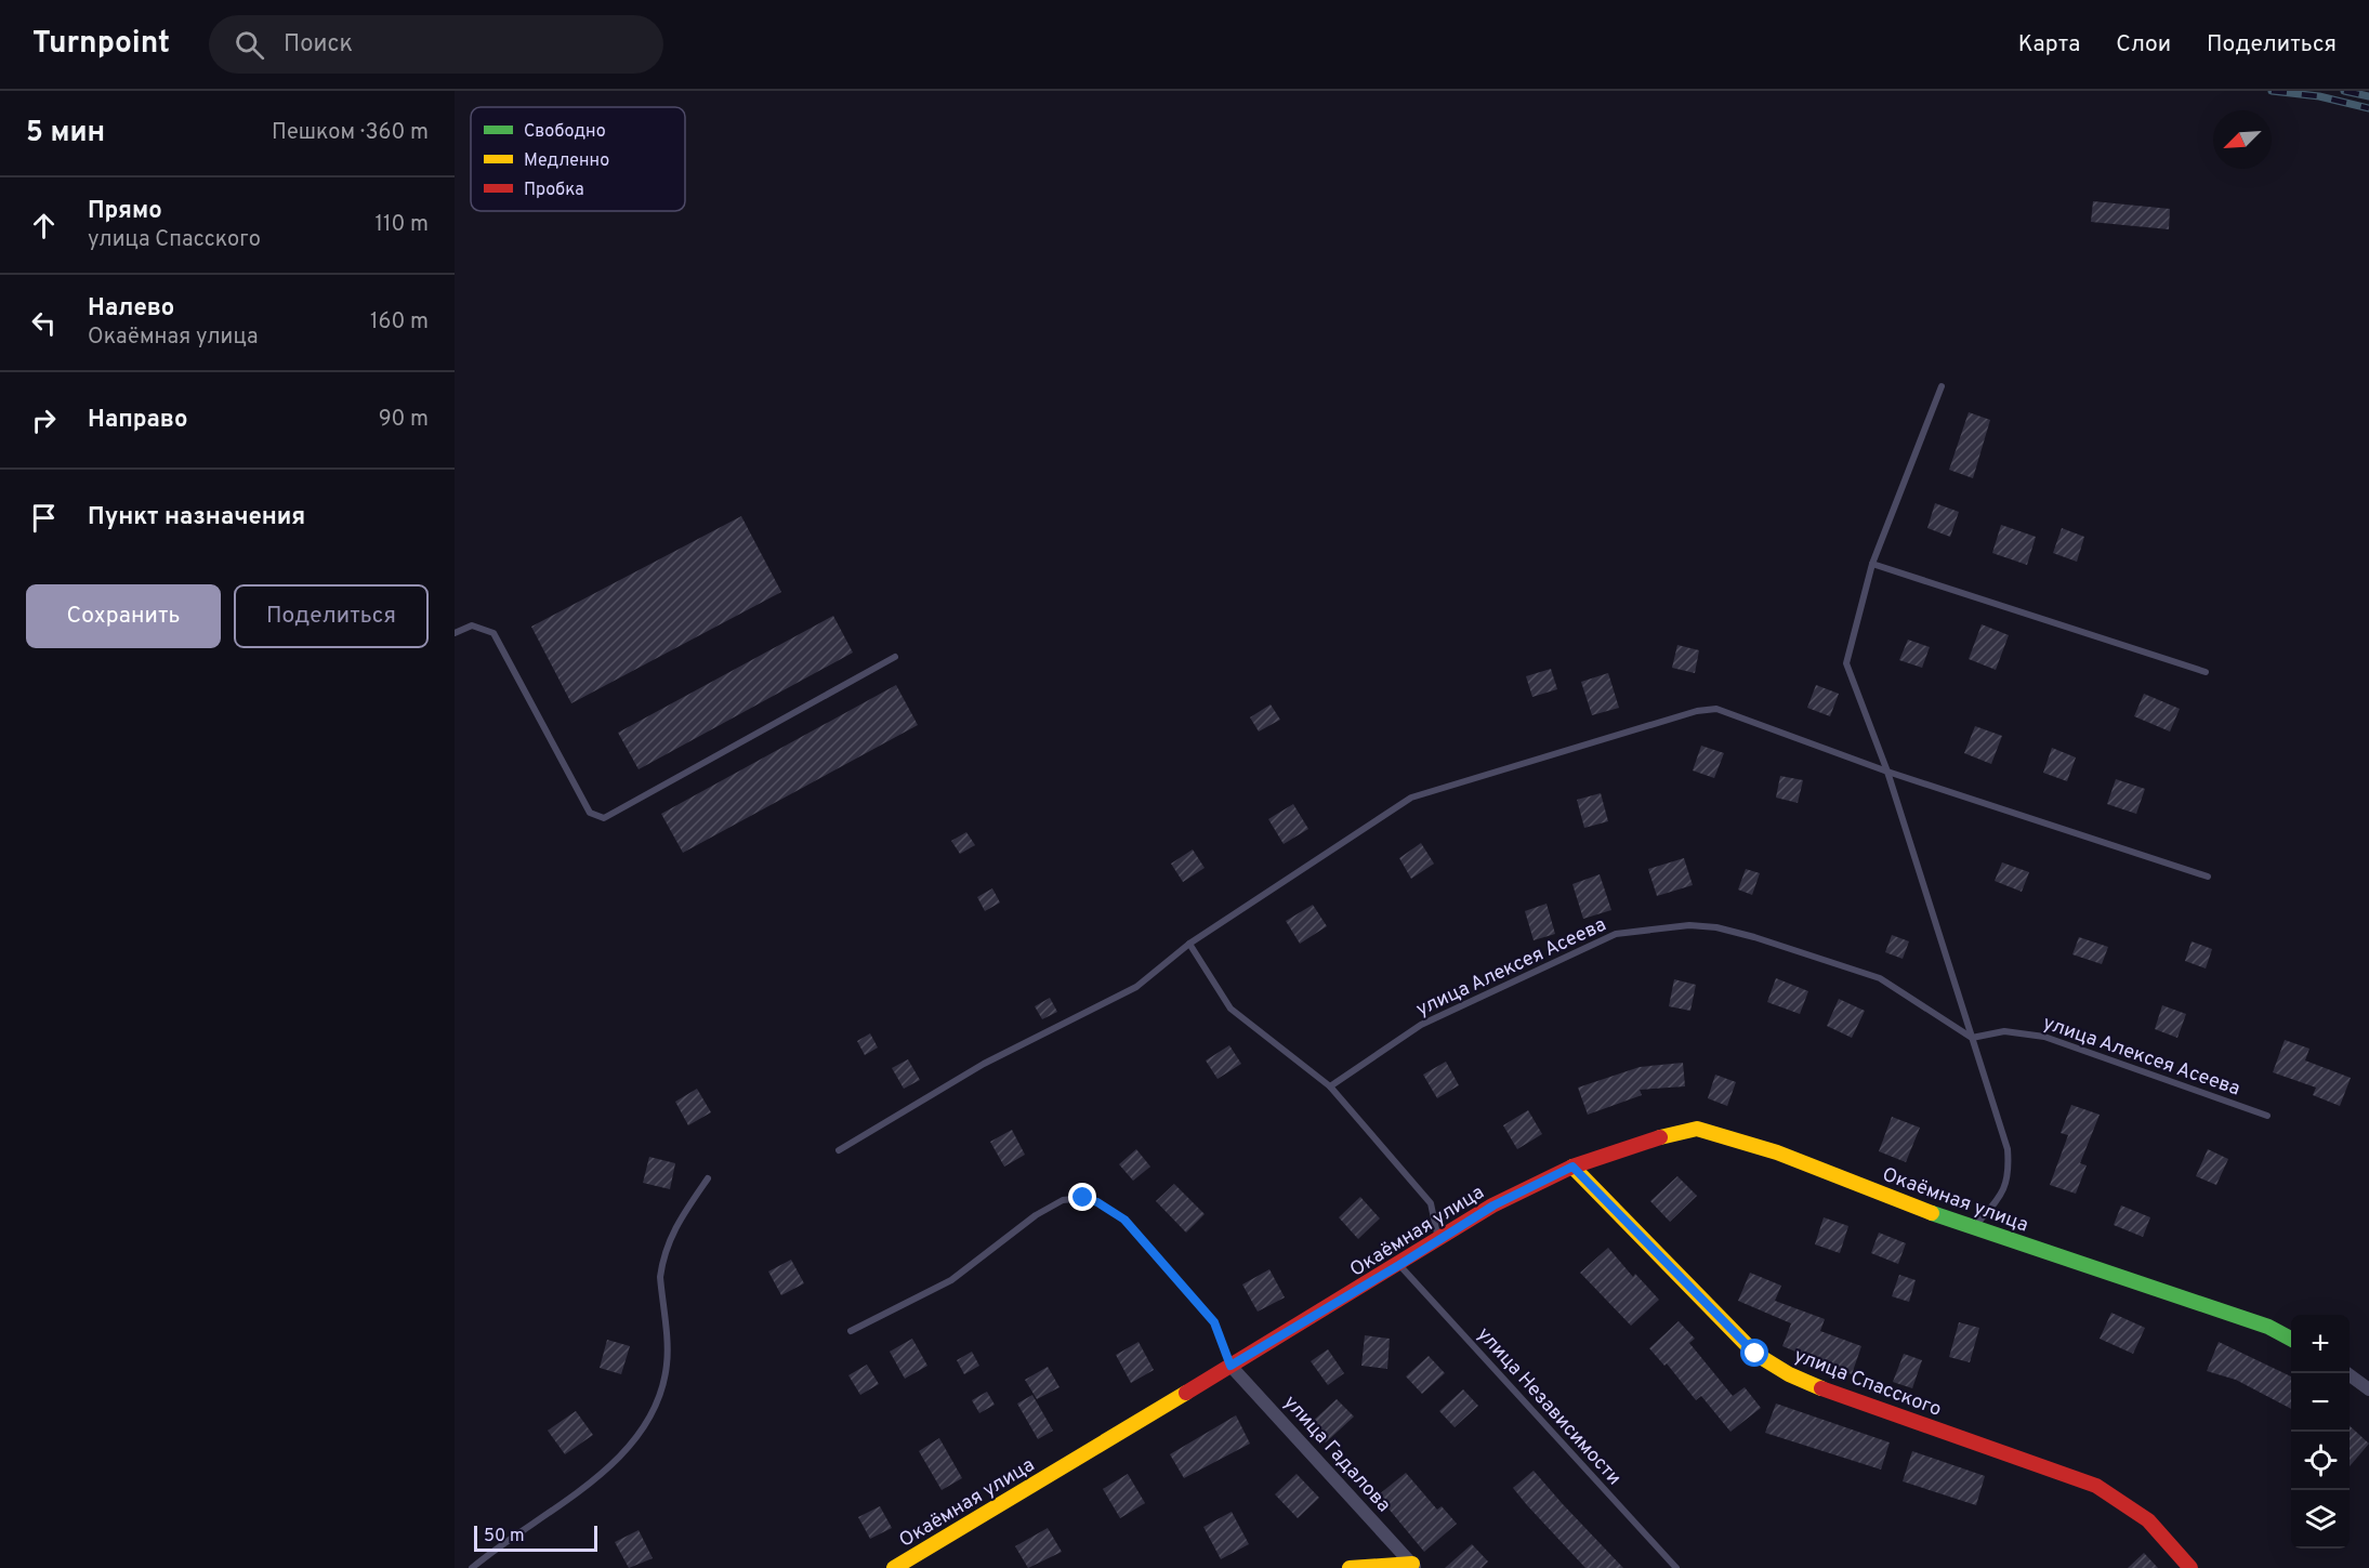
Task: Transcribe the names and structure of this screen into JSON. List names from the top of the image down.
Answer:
{
  "streets": {
    "street": ["Окаёмная улица", "улица Спасского", "улица Гадалова"],
    "lane": ["улица Алексея Асеева", "улица Независимости"]
  },
  "crossings": [
    ["Окаёмная улица", "улица Спасского"],
    ["Окаёмная улица", "улица Независимости"],
    ["Окаёмная улица", "улица Гадалова"]
  ],
  "legend": ["Свободно", "Медленно", "Пробка"],
  "scale_bar": "50 m",
  "north": "bottom left",
  "page": {
    "header": "Turnpoint",
    "search": "Поиск",
    "nav": ["Карта", "Слои", "Поделиться"],
    "heading": ["5 мин", "Пешком · 360 m"],
    "list": [
      ["Прямо", "улица Спасского", "110 m"],
      ["Налево", "Окаёмная улица", "160 m"],
      ["Направо", "90 m"],
      "Пункт назначения"
    ],
    "buttons": ["Сохранить", "Поделиться"],
    "map_buttons": ["+", "−"],
    "scale": "50 m"
  }
}
